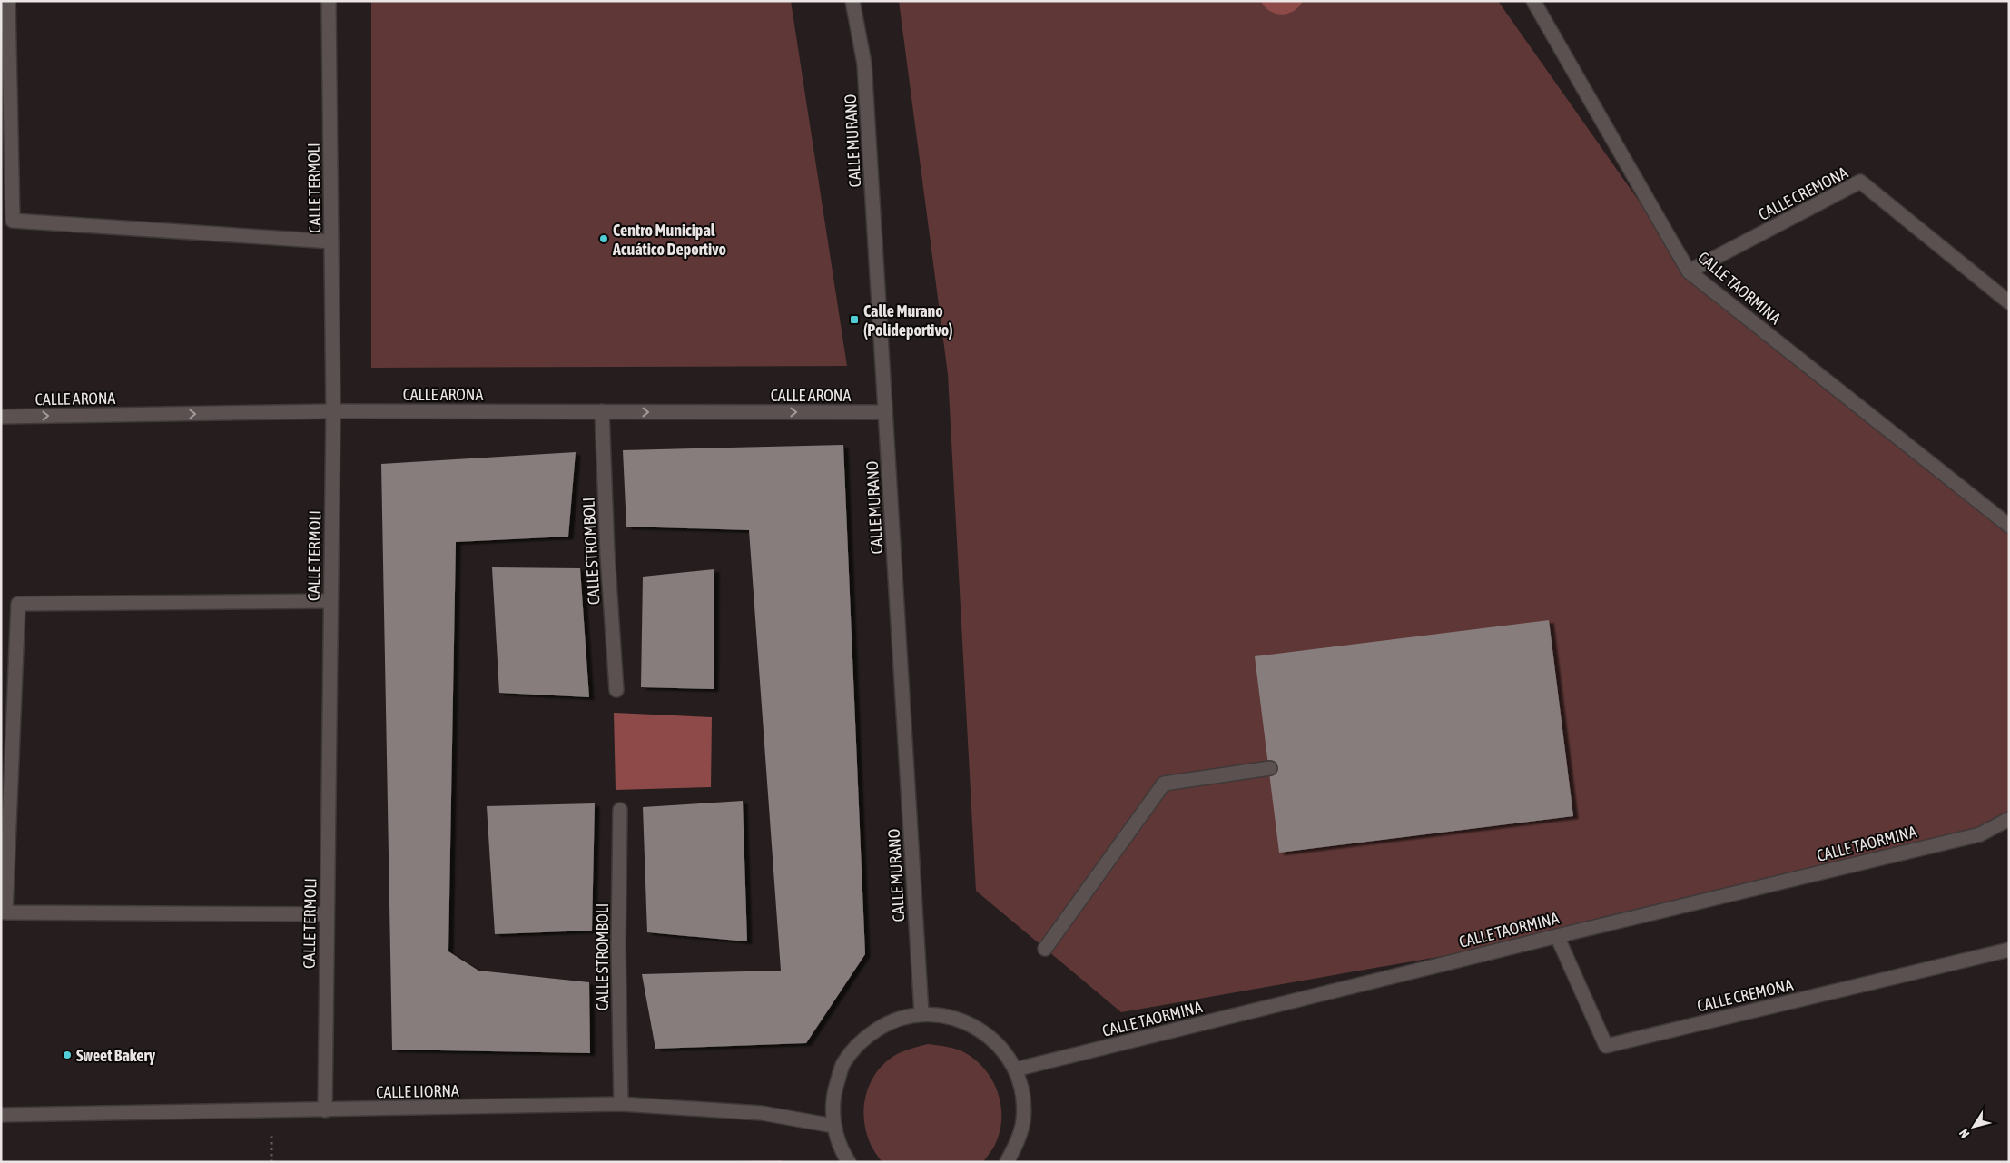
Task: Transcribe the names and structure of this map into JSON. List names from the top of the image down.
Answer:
{
  "streets": {
    "street": [
      "CALLE MURANO",
      "CALLE TERMOLI",
      "CALLE CREMONA",
      "CALLE TAORMINA",
      "CALLE ARONA",
      "CALLE STROMBOLI",
      "CALLE LIORNA"
    ]
  },
  "crossings": [
    ["CALLE MURANO", "CALLE ARONA"],
    ["CALLE TERMOLI", "CALLE ARONA"],
    ["CALLE TERMOLI", "CALLE LIORNA"],
    ["CALLE CREMONA", "CALLE TAORMINA"],
    ["CALLE ARONA", "CALLE STROMBOLI"],
    ["CALLE STROMBOLI", "CALLE LIORNA"]
  ],
  "one_way": ["CALLE ARONA"],
  "places": {
    "other": ["Centro Municipal Acuático Deportivo", "Sweet Bakery"],
    "transit": ["Calle Murano (Polideportivo)"]
  },
  "north": "bottom left"
}
